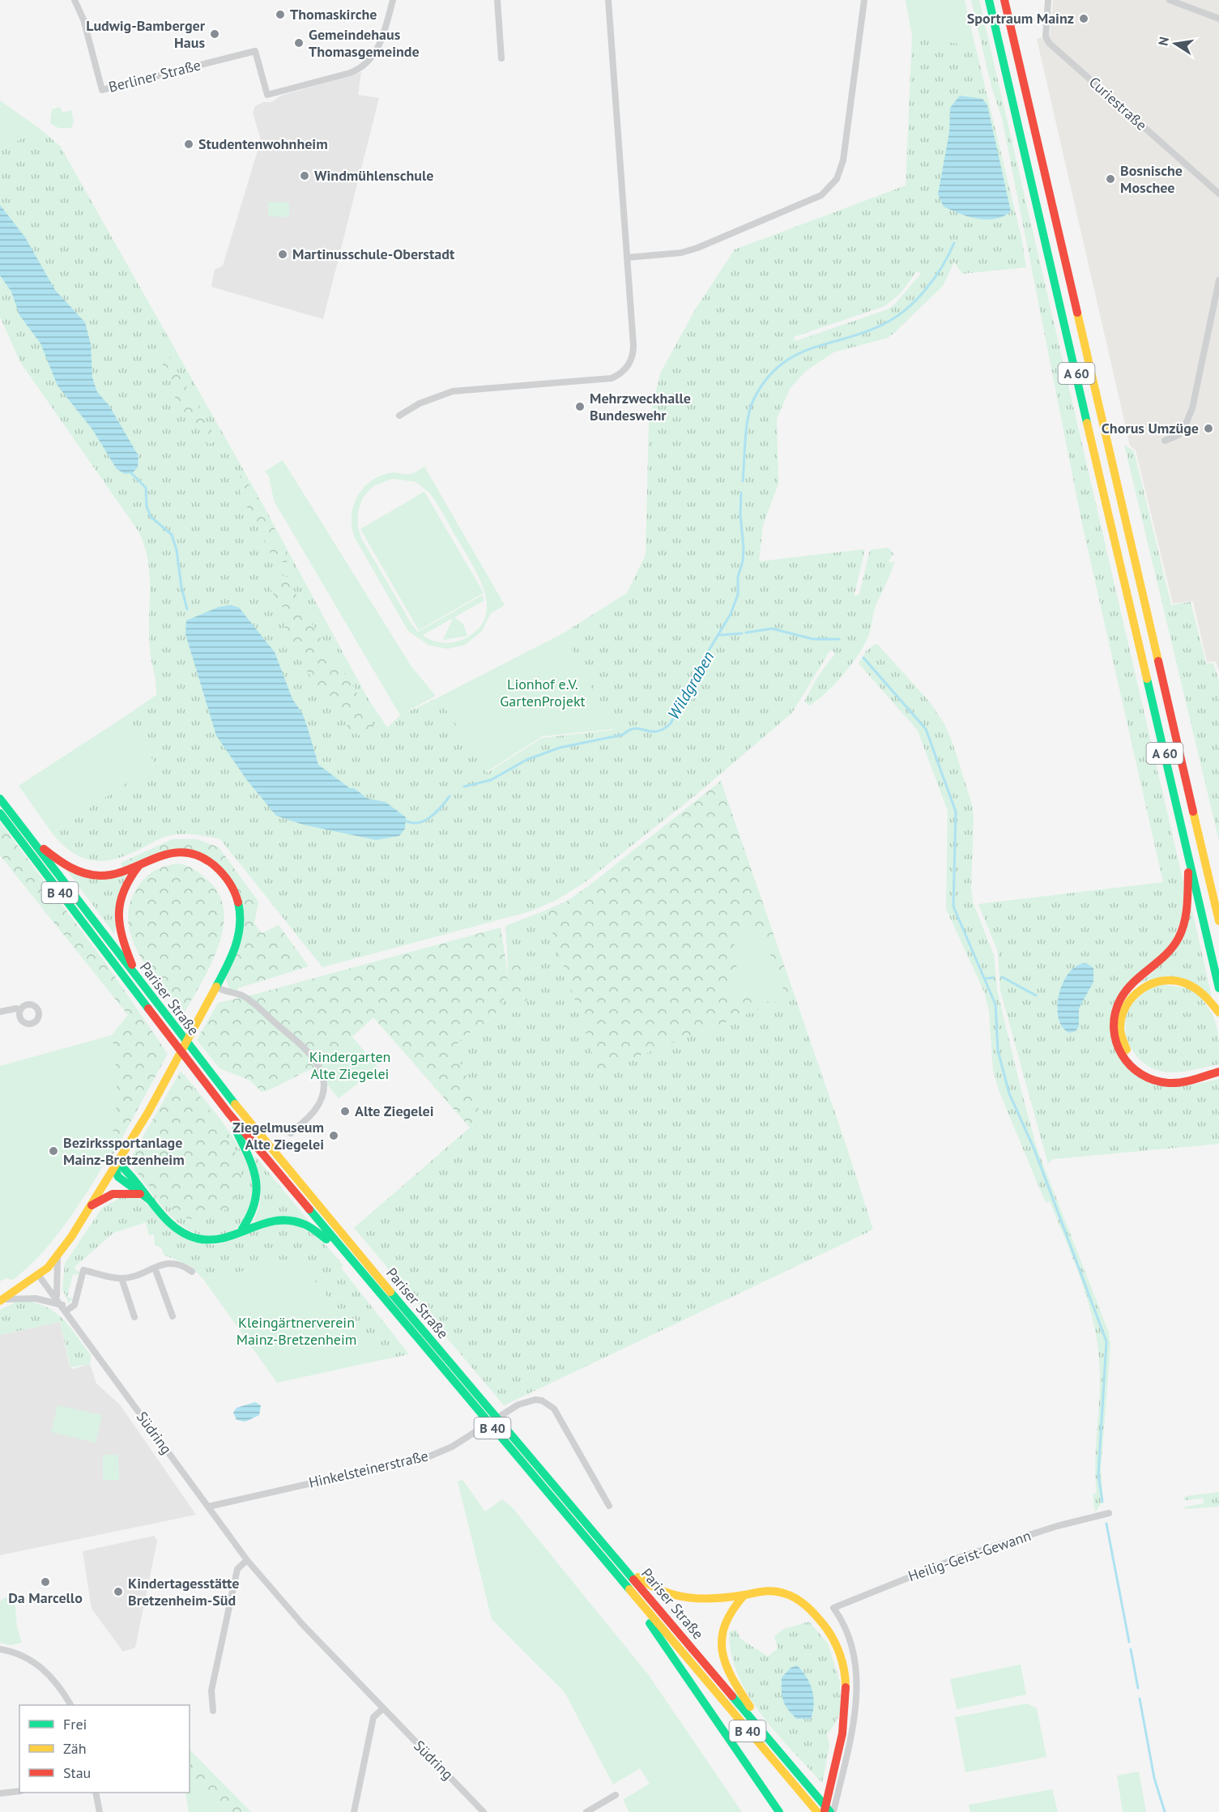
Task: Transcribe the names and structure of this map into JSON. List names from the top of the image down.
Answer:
{
  "streets": {
    "main road": ["A 60", "B 40", "Pariser Straße"],
    "street": [
      "Berliner Straße",
      "Curiestraße",
      "Südring",
      "Hinkelsteinerstraße",
      "Heilig-Geist-Gewann"
    ]
  },
  "crossings": [
    ["B 40", "Pariser Straße"],
    ["Pariser Straße", "Heilig-Geist-Gewann"],
    ["Südring", "Hinkelsteinerstraße"]
  ],
  "water": ["Wildgraben"],
  "parks": ["Lionhof e.V. GartenProjekt", "Kindergarten Alte Ziegelei", "Kleingärtnerverein Mainz-Bretzenheim"],
  "places": [
    "Thomaskirche",
    "Sportraum Mainz",
    "Ludwig-Bamberger Haus",
    "Gemeindehaus Thomasgemeinde",
    "Studentenwohnheim",
    "Windmühlenschule",
    "Bosnische Moschee",
    "Martinusschule-Oberstadt",
    "Mehrzweckhalle Bundeswehr",
    "Chorus Umzüge",
    "Alte Ziegelei",
    "Ziegelmuseum Alte Ziegelei",
    "Bezirkssportanlage Mainz-Bretzenheim",
    "Da Marcello",
    "Kindertagesstätte Bretzenheim-Süd"
  ],
  "legend": ["Frei", "Zäh", "Stau"],
  "north": "left"
}
